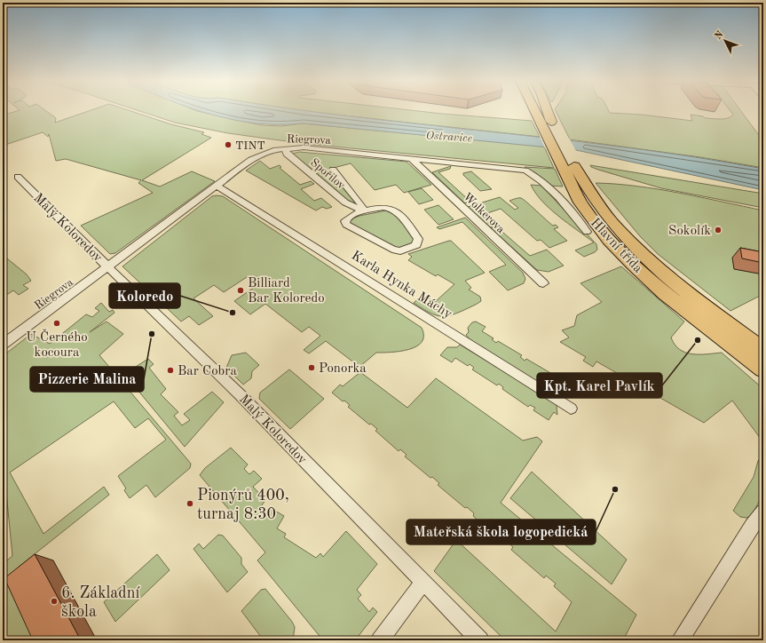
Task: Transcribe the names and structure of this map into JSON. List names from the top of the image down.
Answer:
{
  "streets": {
    "main road": ["Hlavní třída"],
    "street": [
      "Riegrova",
      "Spořilov",
      "Wolkerova",
      "Malý Koloredov",
      "Karla Hynka Máchy"
    ]
  },
  "crossings": [
    ["Riegrova", "Spořilov"],
    ["Riegrova", "Wolkerova"],
    ["Riegrova", "Malý Koloredov"],
    ["Riegrova", "Karla Hynka Máchy"]
  ],
  "water": ["Ostravice"],
  "places": [
    "TINT",
    "Sokolík",
    "Billiard Bar Koloredo",
    "Koloredo",
    "U Černého kocoura",
    "Pizzerie Malina",
    "Kpt. Karel Pavlík",
    "Ponorka",
    "Bar Cobra",
    "Mateřská škola logopedická",
    "Pionýrů 400, turnaj 8:30",
    "6. Základní škola"
  ],
  "north": "top left"
}
